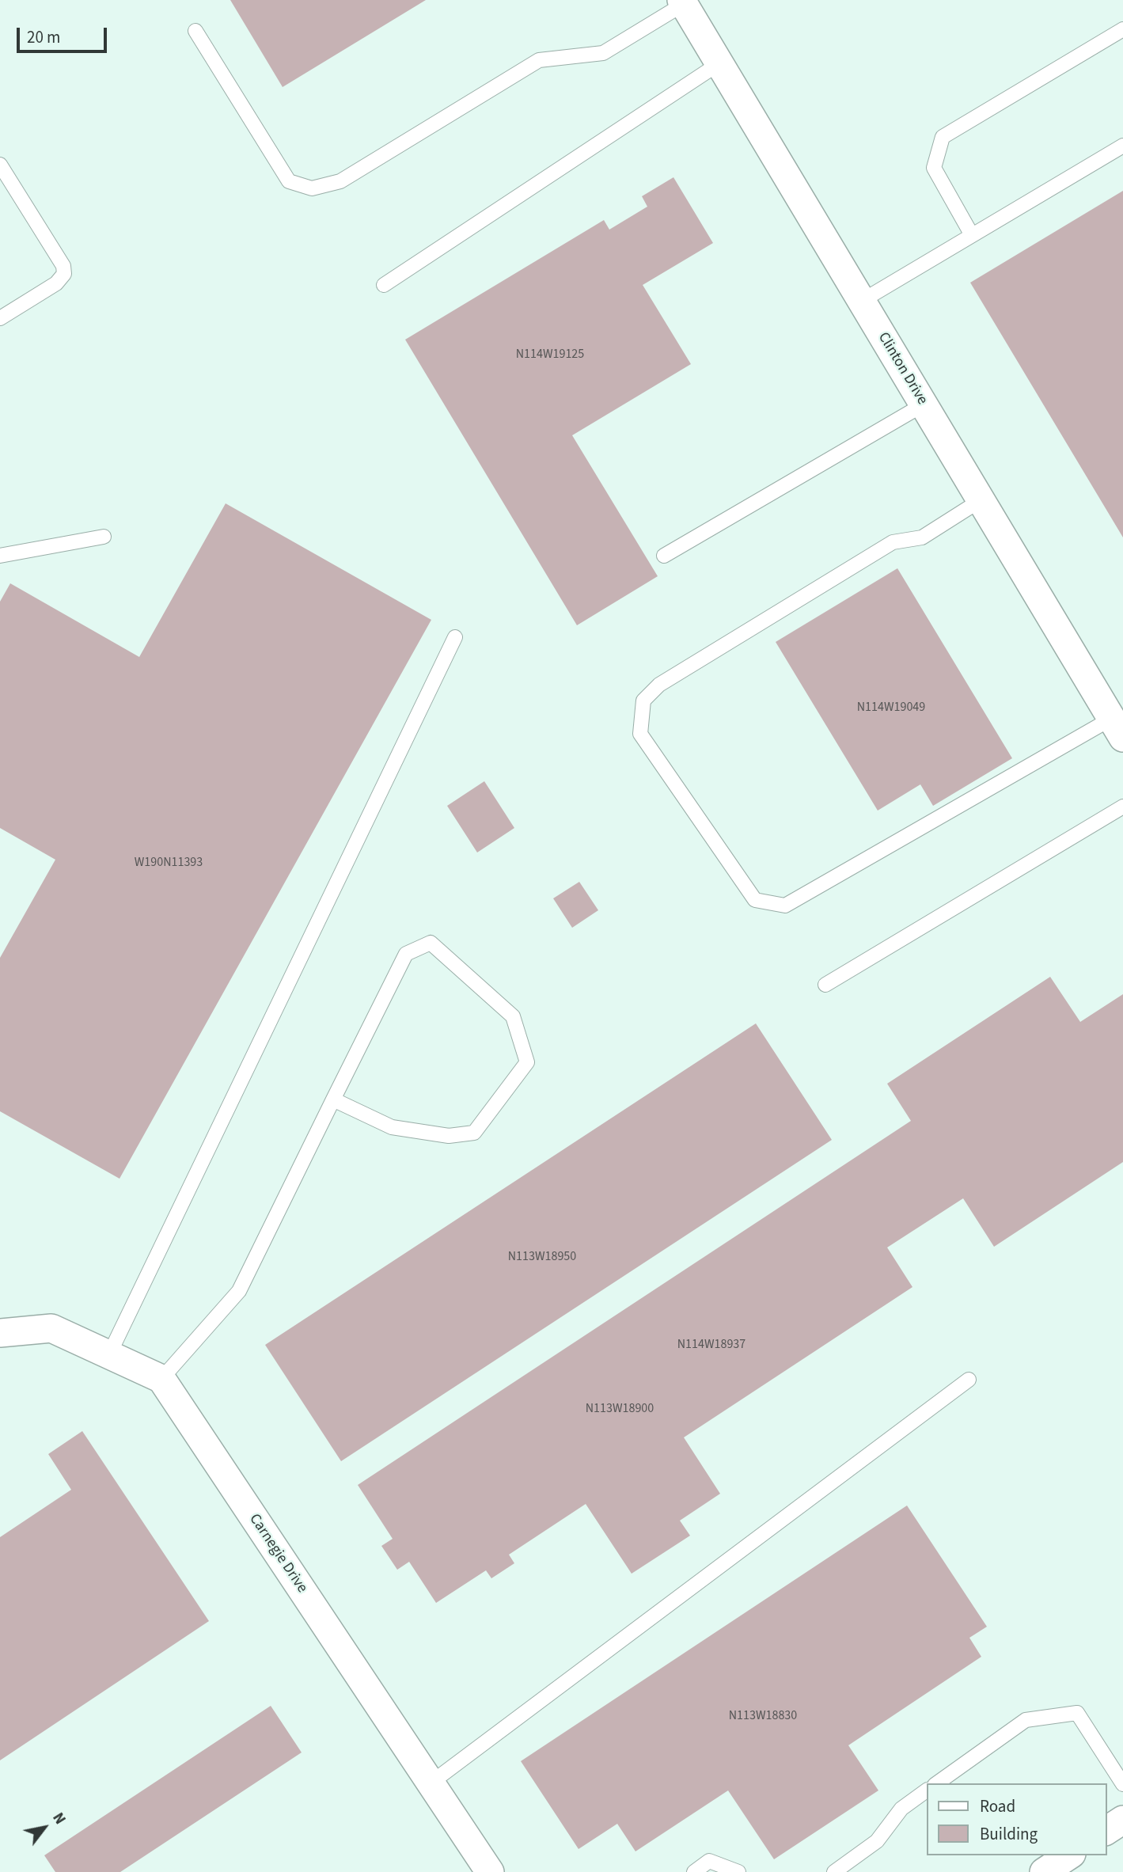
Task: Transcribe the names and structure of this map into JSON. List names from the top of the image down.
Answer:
{
  "streets": {
    "street": ["Clinton Drive", "Carnegie Drive"]
  },
  "house_numbers": [
    "N114W19125",
    "N114W19049",
    "W190N11393",
    "N113W18950",
    "N114W18937",
    "N113W18900",
    "N113W18830"
  ],
  "legend": ["Road", "Building"],
  "scale_bar": "20 m",
  "north": "top right"
}
